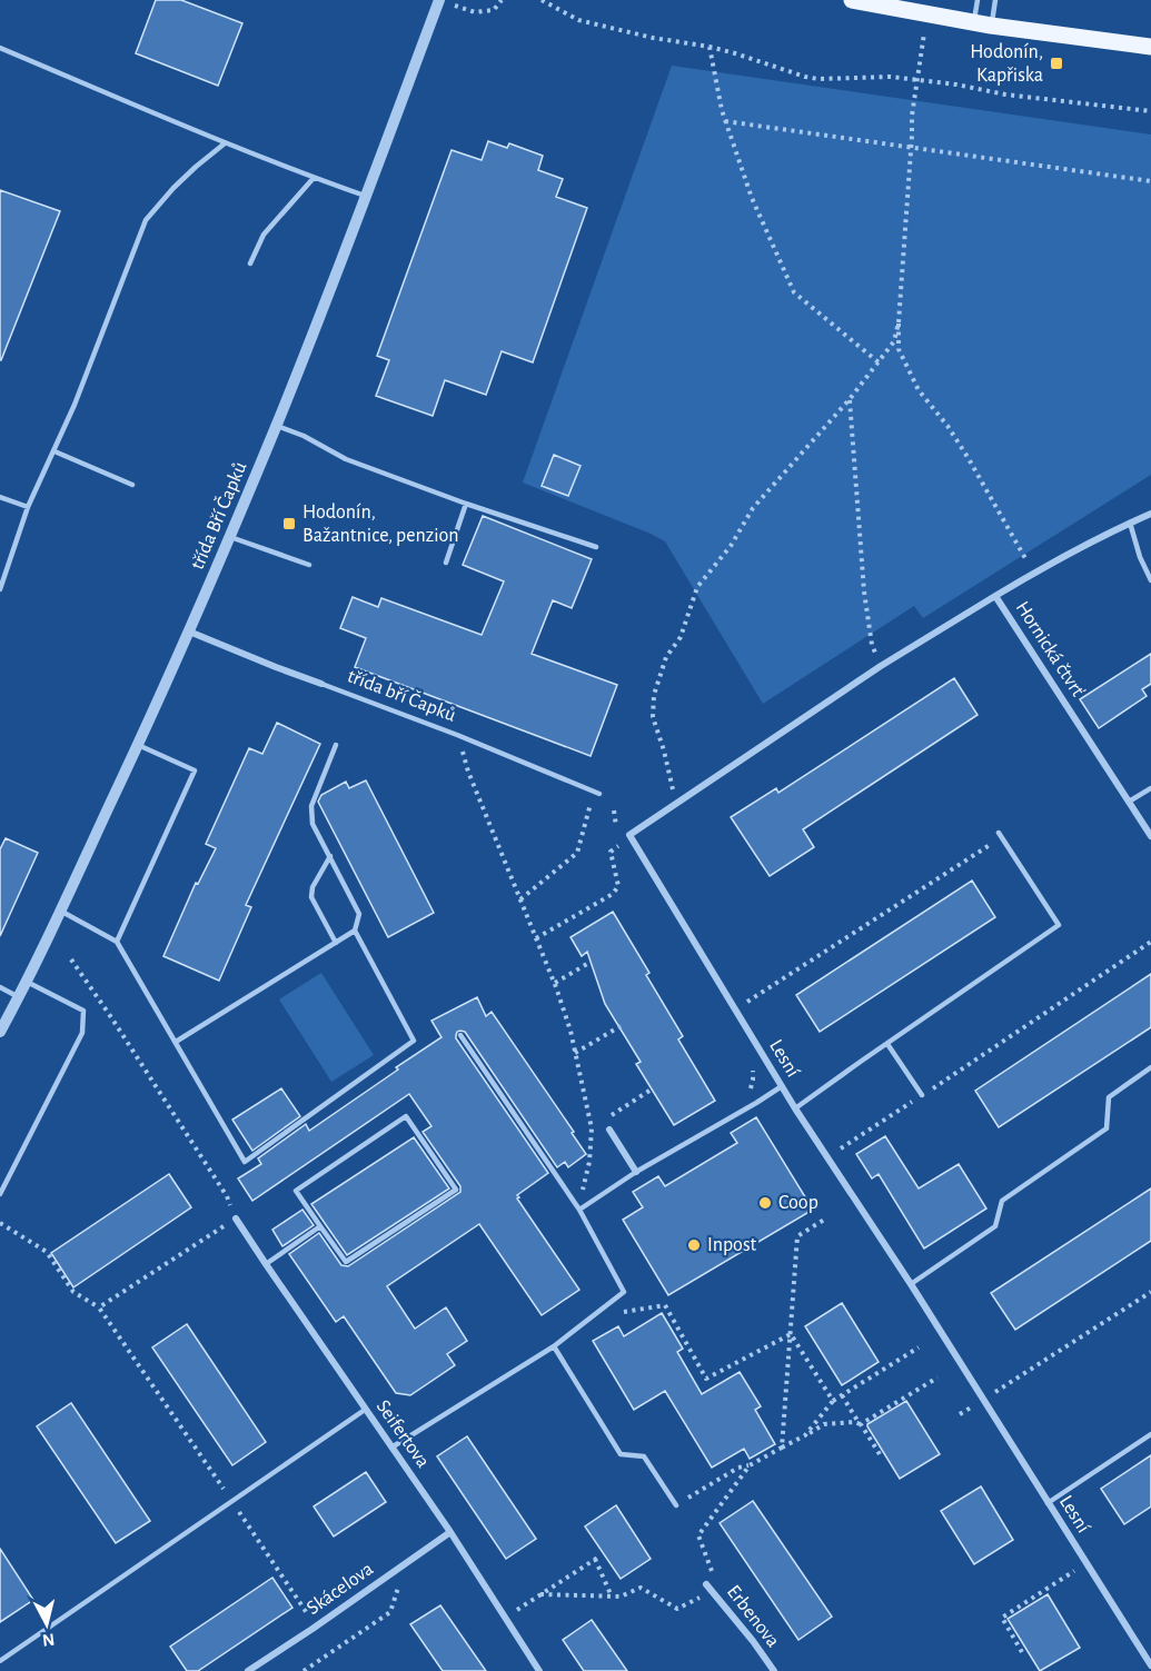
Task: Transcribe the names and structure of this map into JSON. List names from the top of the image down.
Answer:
{
  "streets": {
    "street": [
      "třída Bří Čapků",
      "Hornická čtvrť",
      "třída bří Čapků",
      "Lesní",
      "Seifertova",
      "Skácelova",
      "Erbenova"
    ]
  },
  "crossings": [
    ["třída Bří Čapků", "třída bří Čapků"],
    ["Hornická čtvrť", "Lesní"],
    ["Seifertova", "Skácelova"]
  ],
  "places": {
    "transit": ["Hodonín, Kapřiska", "Hodonín, Bažantnice, penzion"],
    "other": ["Coop", "Inpost"]
  },
  "north": "bottom"
}
